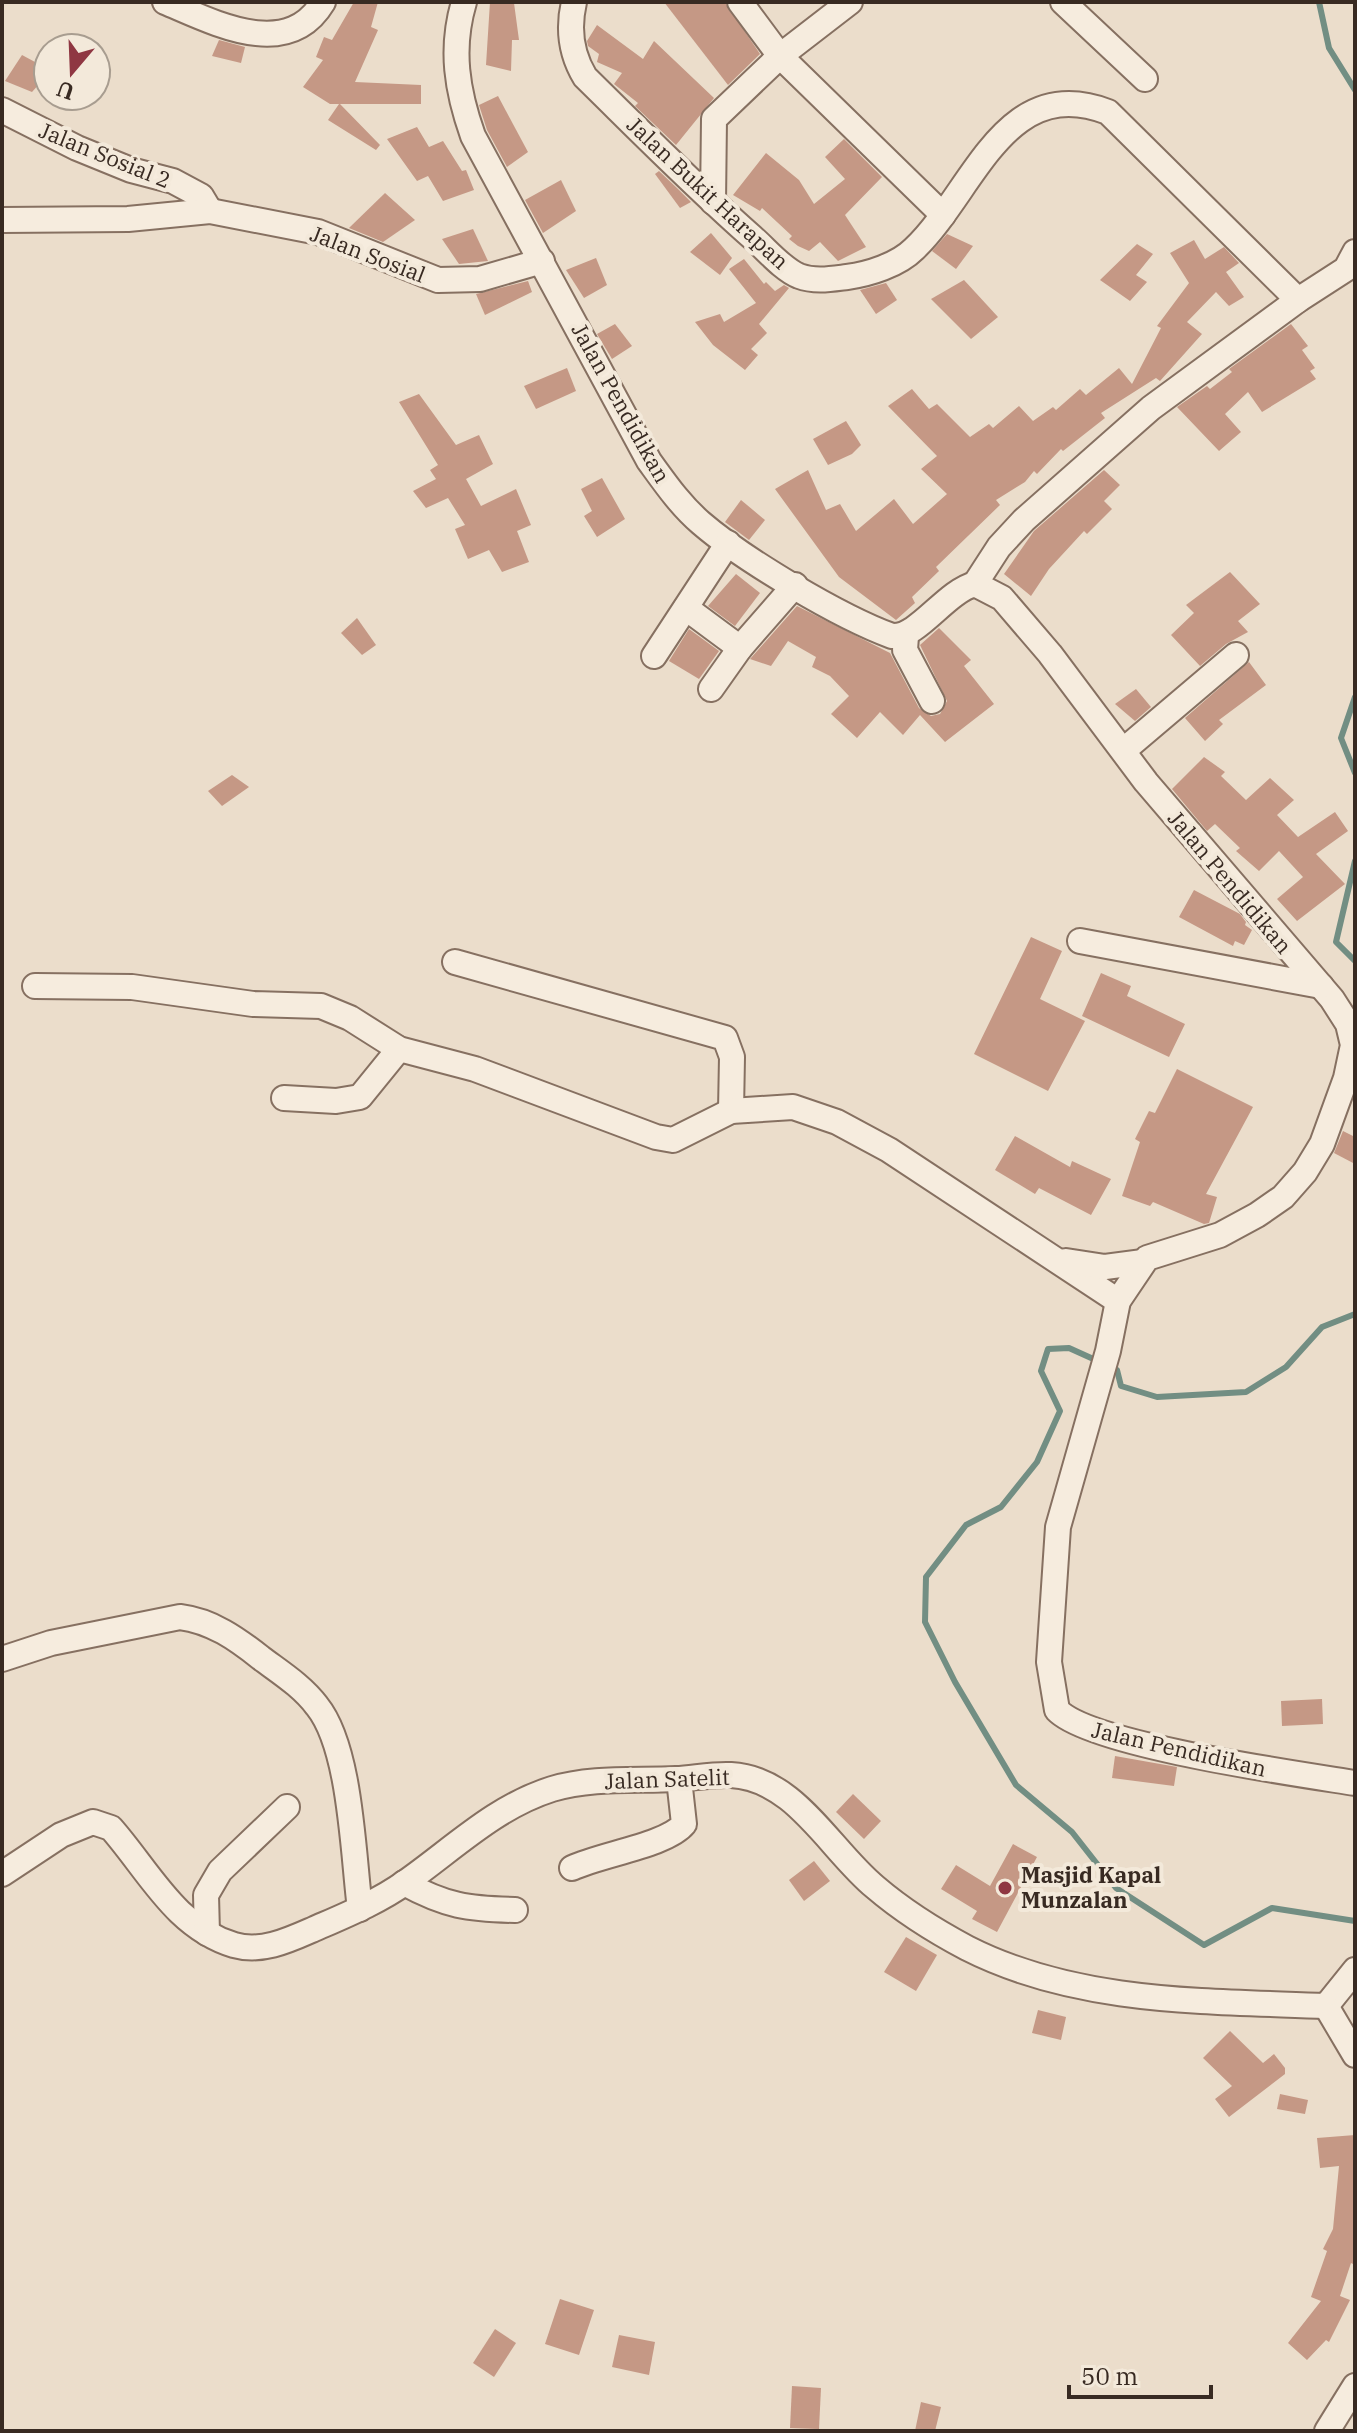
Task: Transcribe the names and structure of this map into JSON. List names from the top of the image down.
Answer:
{
  "streets": {
    "street": [
      "Jalan Sosial 2",
      "Jalan Bukit Harapan",
      "Jalan Sosial",
      "Jalan Pendidikan",
      "Jalan Satelit"
    ]
  },
  "crossings": [
    ["Jalan Sosial 2", "Jalan Sosial"],
    ["Jalan Sosial", "Jalan Pendidikan"]
  ],
  "places": ["Masjid Kapal Munzalan"],
  "scale_bar": "50 m",
  "north": "bottom"
}
